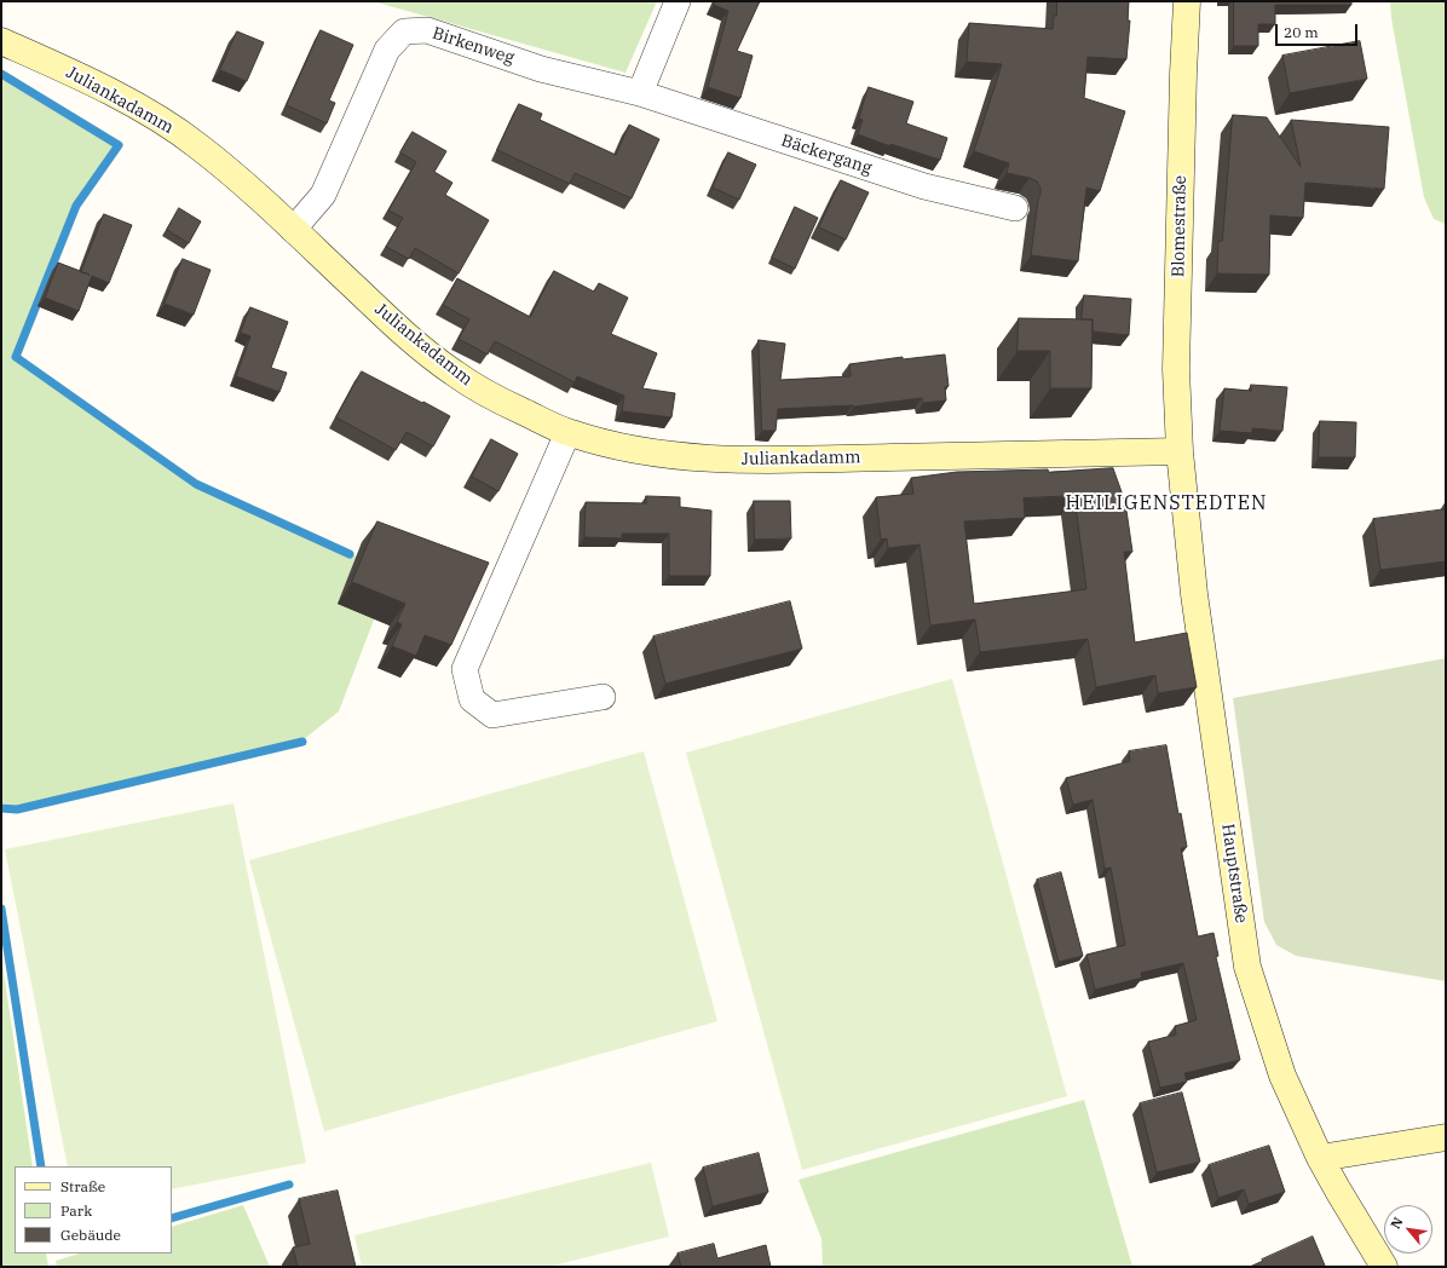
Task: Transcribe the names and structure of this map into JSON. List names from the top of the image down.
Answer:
{
  "streets": {
    "street": [
      "Birkenweg",
      "Juliankadamm",
      "Bäckergang",
      "Blomestraße",
      "Hauptstraße"
    ]
  },
  "crossings": [
    ["Birkenweg", "Juliankadamm"],
    ["Birkenweg", "Bäckergang"],
    ["Juliankadamm", "Blomestraße"],
    ["Juliankadamm", "Hauptstraße"],
    ["Blomestraße", "Hauptstraße"]
  ],
  "districts": ["HEILIGENSTEDTEN"],
  "legend": ["Straße", "Park", "Gebäude"],
  "scale_bar": "20 m",
  "north": "top left"
}
